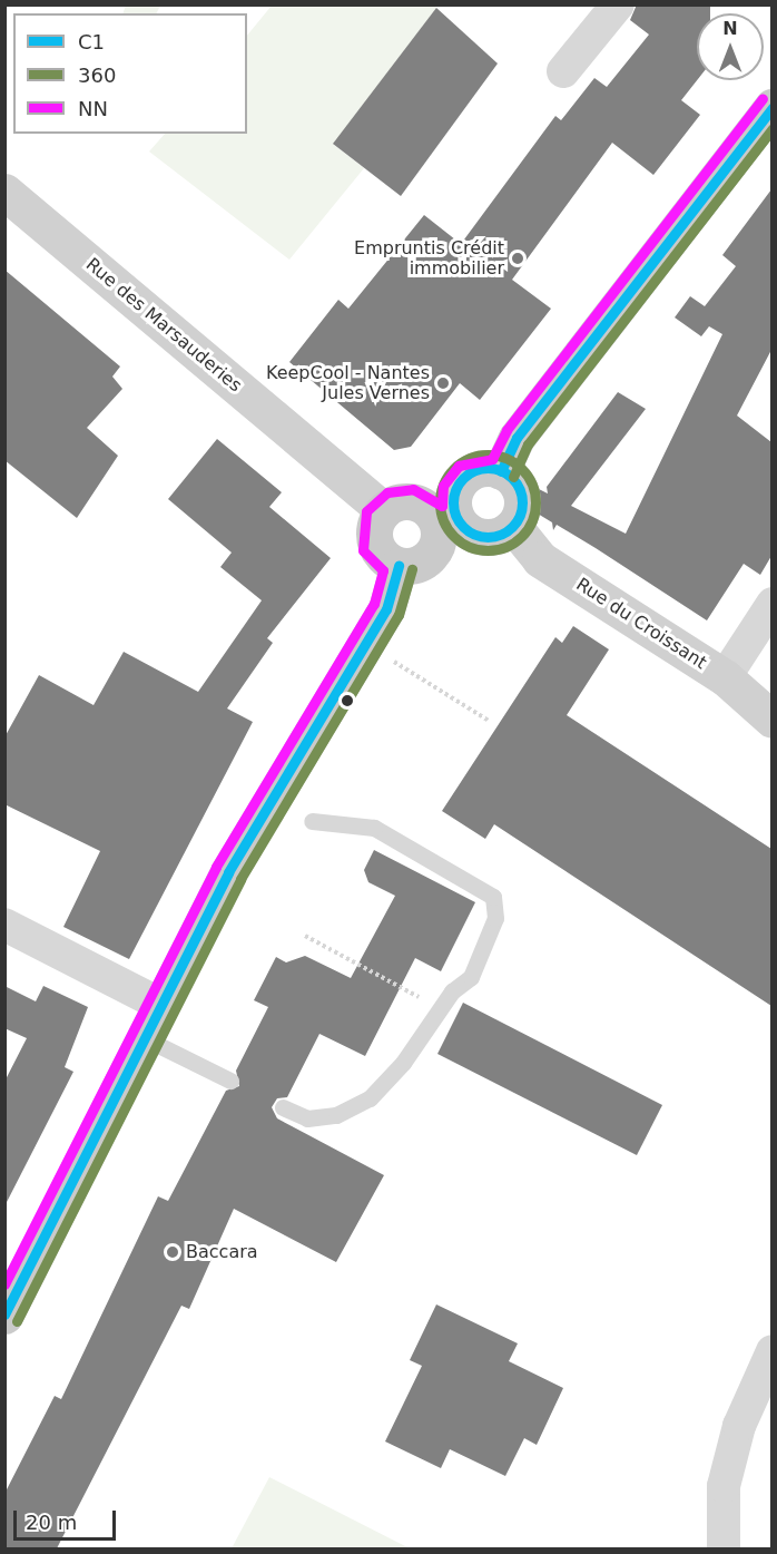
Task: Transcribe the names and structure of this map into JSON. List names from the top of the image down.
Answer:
{
  "streets": {
    "street": ["Rue des Marsauderies", "Rue du Croissant"]
  },
  "places": ["Empruntis Crédit immobilier", "KeepCool - Nantes Jules Vernes", "Baccara"],
  "lines": ["transit line NN", "transit line C1", "transit line 360"],
  "legend": ["C1", "360", "NN"],
  "scale_bar": "20 m",
  "north": "top"
}
